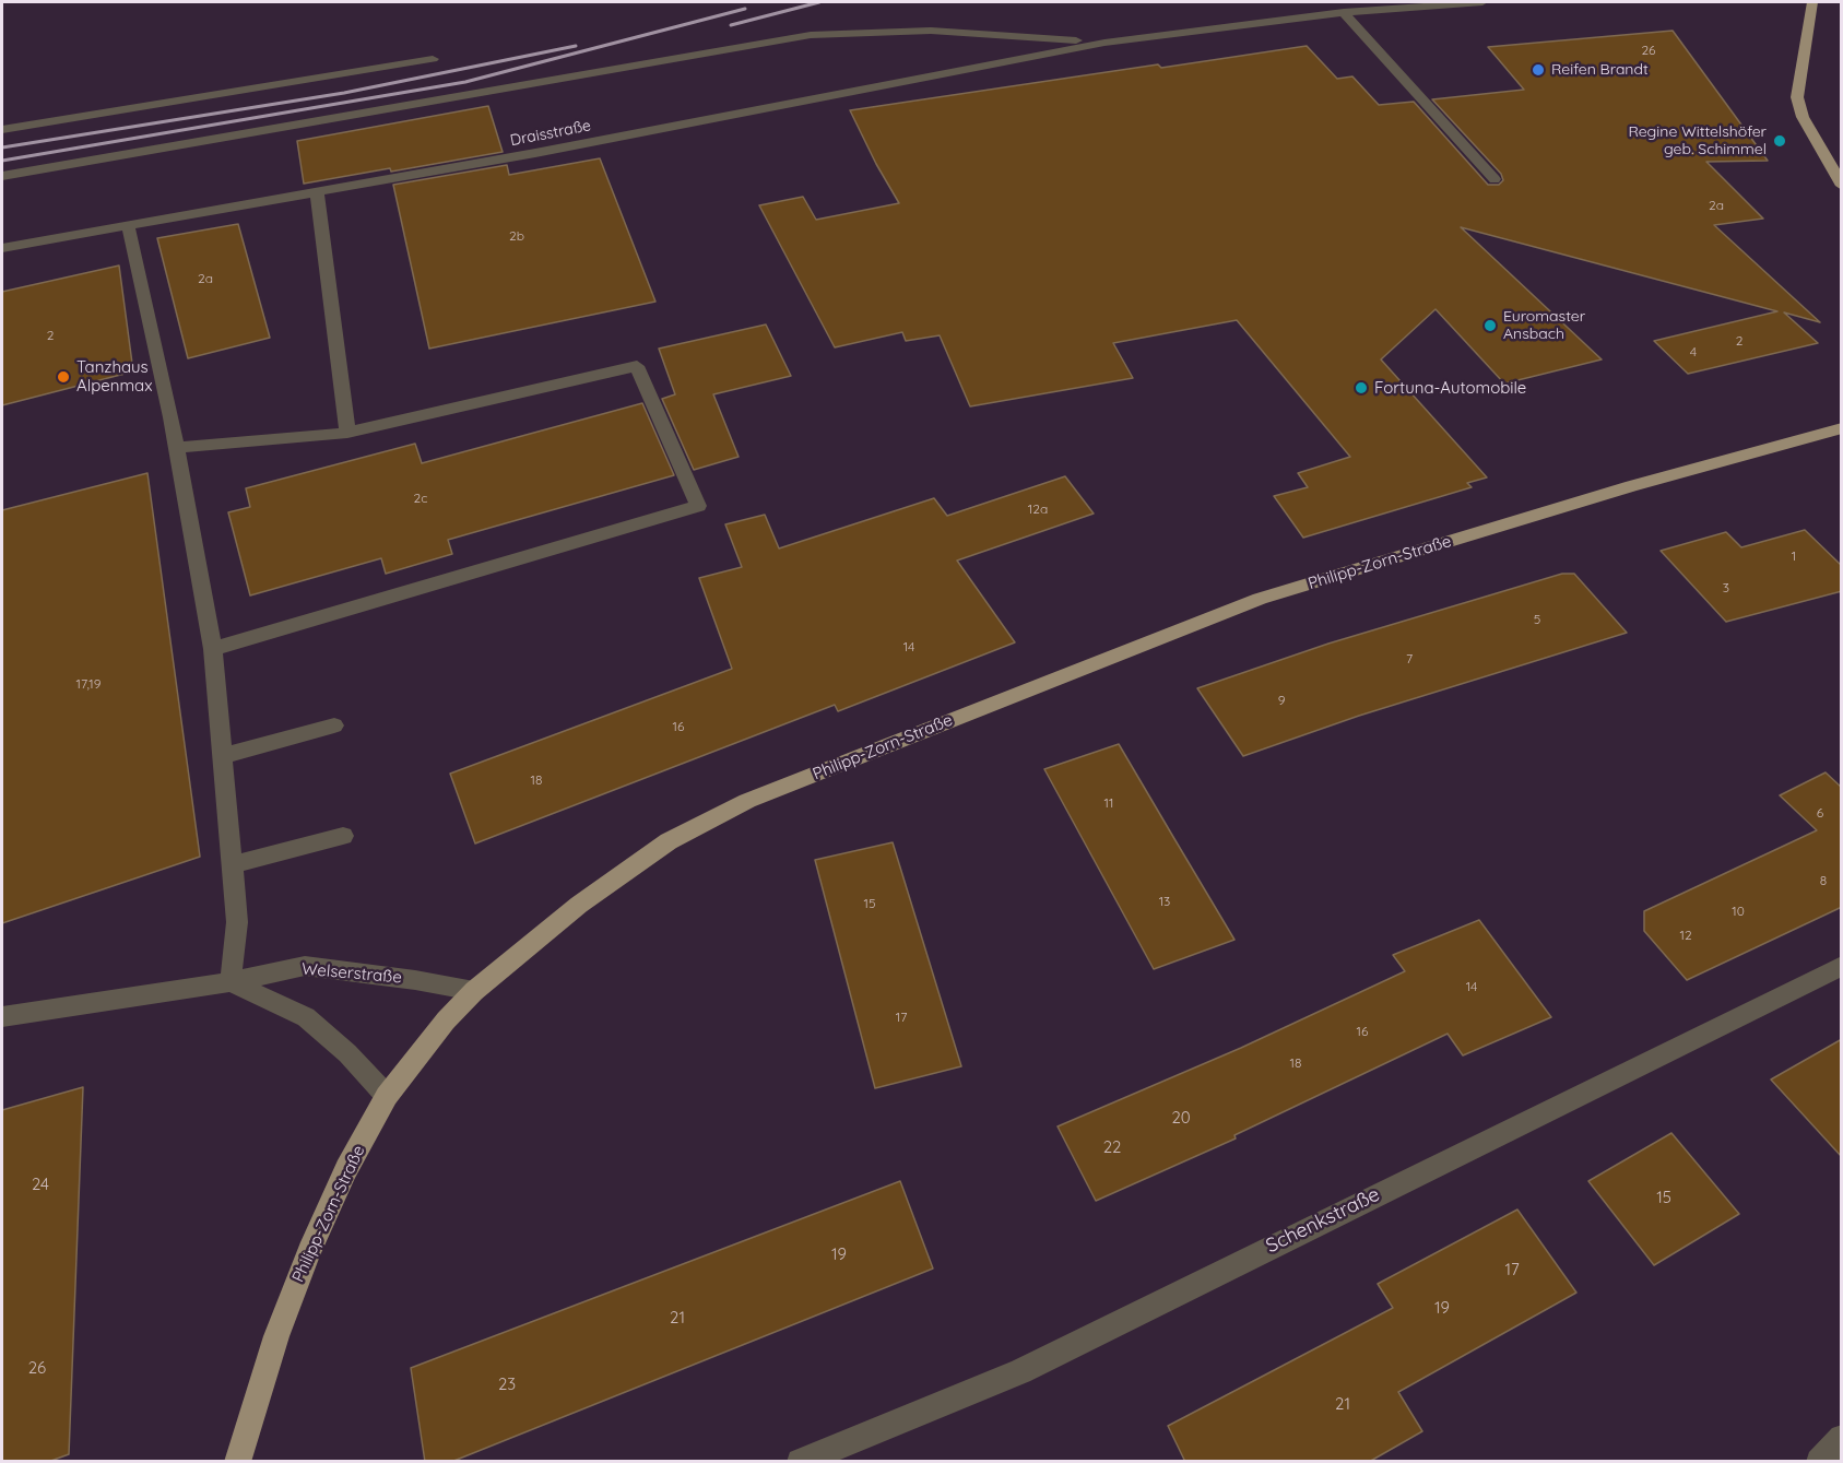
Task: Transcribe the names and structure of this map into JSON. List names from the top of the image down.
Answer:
{
  "streets": {
    "main road": ["Philipp-Zorn-Straße"],
    "street": ["Draisstraße", "Welserstraße", "Schenkstraße"]
  },
  "crossings": [
    ["Philipp-Zorn-Straße", "Welserstraße"]
  ],
  "places": [
    "Reifen Brandt",
    "Regine Wittelshöfer geb. Schimmel",
    "Euromaster Ansbach",
    "Tanzhaus Alpenmax",
    "Fortuna-Automobile"
  ],
  "house_numbers": [
    "26",
    "2a",
    "2b",
    "2a",
    "2",
    "2",
    "4",
    "2c",
    "12a",
    "1",
    "3",
    "5",
    "14",
    "7",
    "17,19",
    "9",
    "16",
    "18",
    "11",
    "6",
    "8",
    "13",
    "15",
    "10",
    "12",
    "14",
    "17",
    "16",
    "18",
    "20",
    "22",
    "24",
    "15",
    "19",
    "17",
    "19",
    "21",
    "26",
    "23",
    "21"
  ]
}
